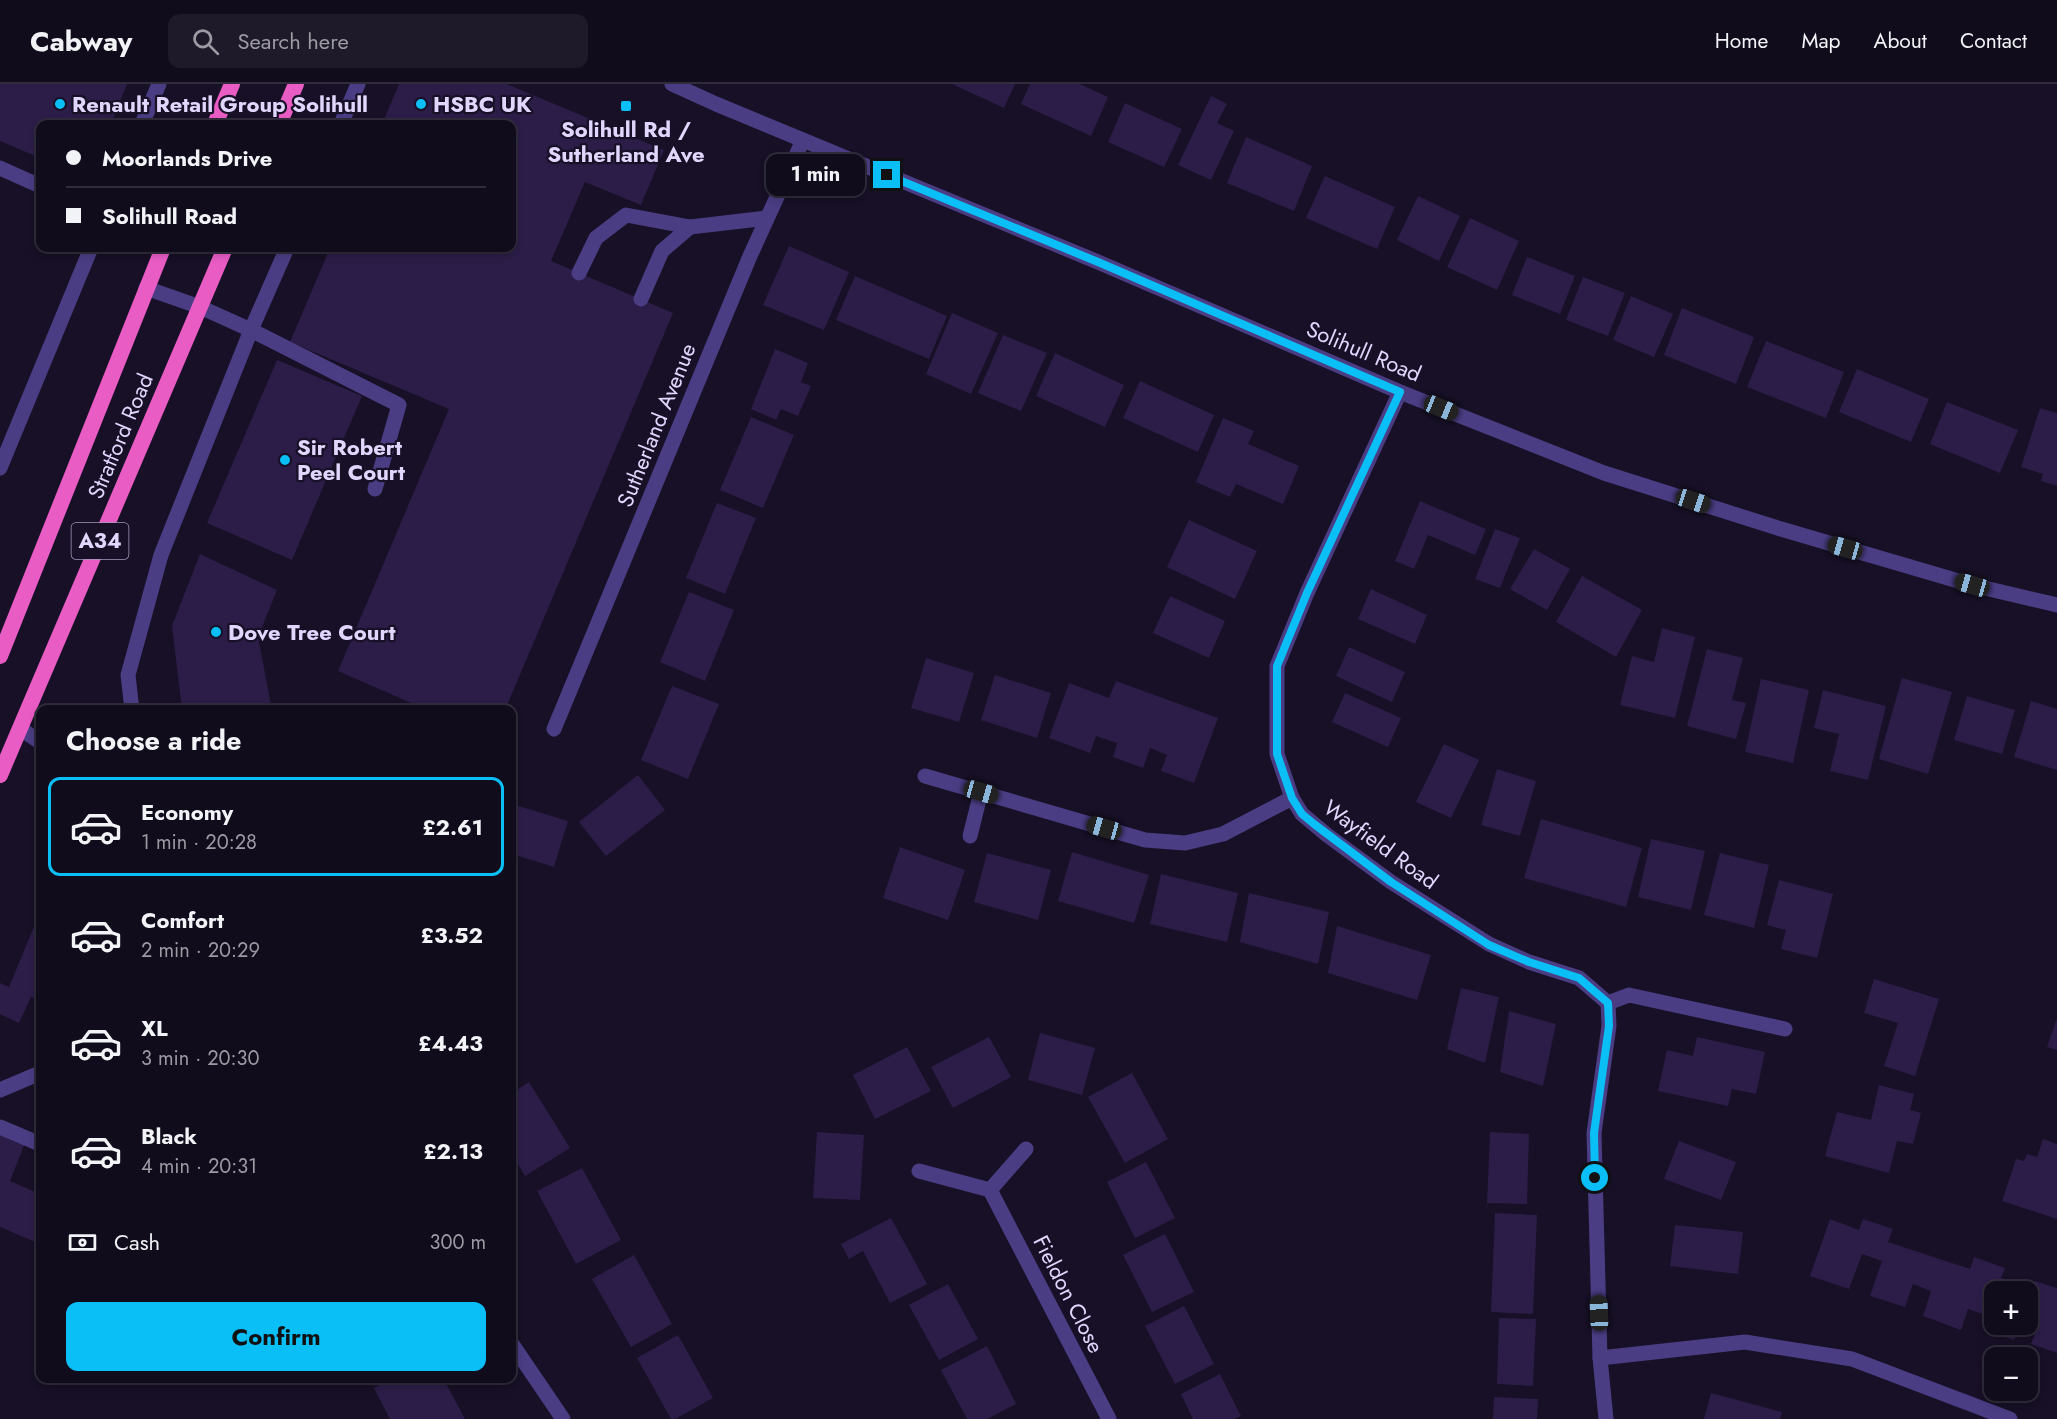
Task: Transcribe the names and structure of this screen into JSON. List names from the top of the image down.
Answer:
{
  "streets": {
    "highway": ["Stratford Road", "A34"],
    "street": [
      "Solihull Road",
      "Sutherland Avenue",
      "Wayfield Road",
      "Fieldon Close"
    ]
  },
  "crossings": [
    ["Solihull Road", "Sutherland Avenue"],
    ["Solihull Road", "Wayfield Road"]
  ],
  "places": {
    "other": [
      "Renault Retail Group Solihull",
      "HSBC UK",
      "Sir Robert Peel Court",
      "Dove Tree Court"
    ],
    "transit": ["Solihull Rd / Sutherland Ave"]
  },
  "page": {
    "header": "Cabway",
    "search": "Search here",
    "nav": [
      "Home",
      "Map",
      "About",
      "Contact"
    ],
    "banner": ["Moorlands Drive", "Solihull Road"],
    "bubble": "1 min",
    "heading": "Choose a ride",
    "list": [
      {
        "name": "Economy",
        "note": "1 min · 20:28",
        "value": "£2.61"
      },
      {
        "name": "Comfort",
        "note": "2 min · 20:29",
        "value": "£3.52"
      },
      {
        "name": "XL",
        "note": "3 min · 20:30",
        "value": "£4.43"
      },
      {
        "name": "Black",
        "note": "4 min · 20:31",
        "value": "£2.13"
      }
    ],
    "pay": ["Cash", "300 m"],
    "map_buttons": ["+", "−"],
    "buttons": "Confirm"
  }
}
